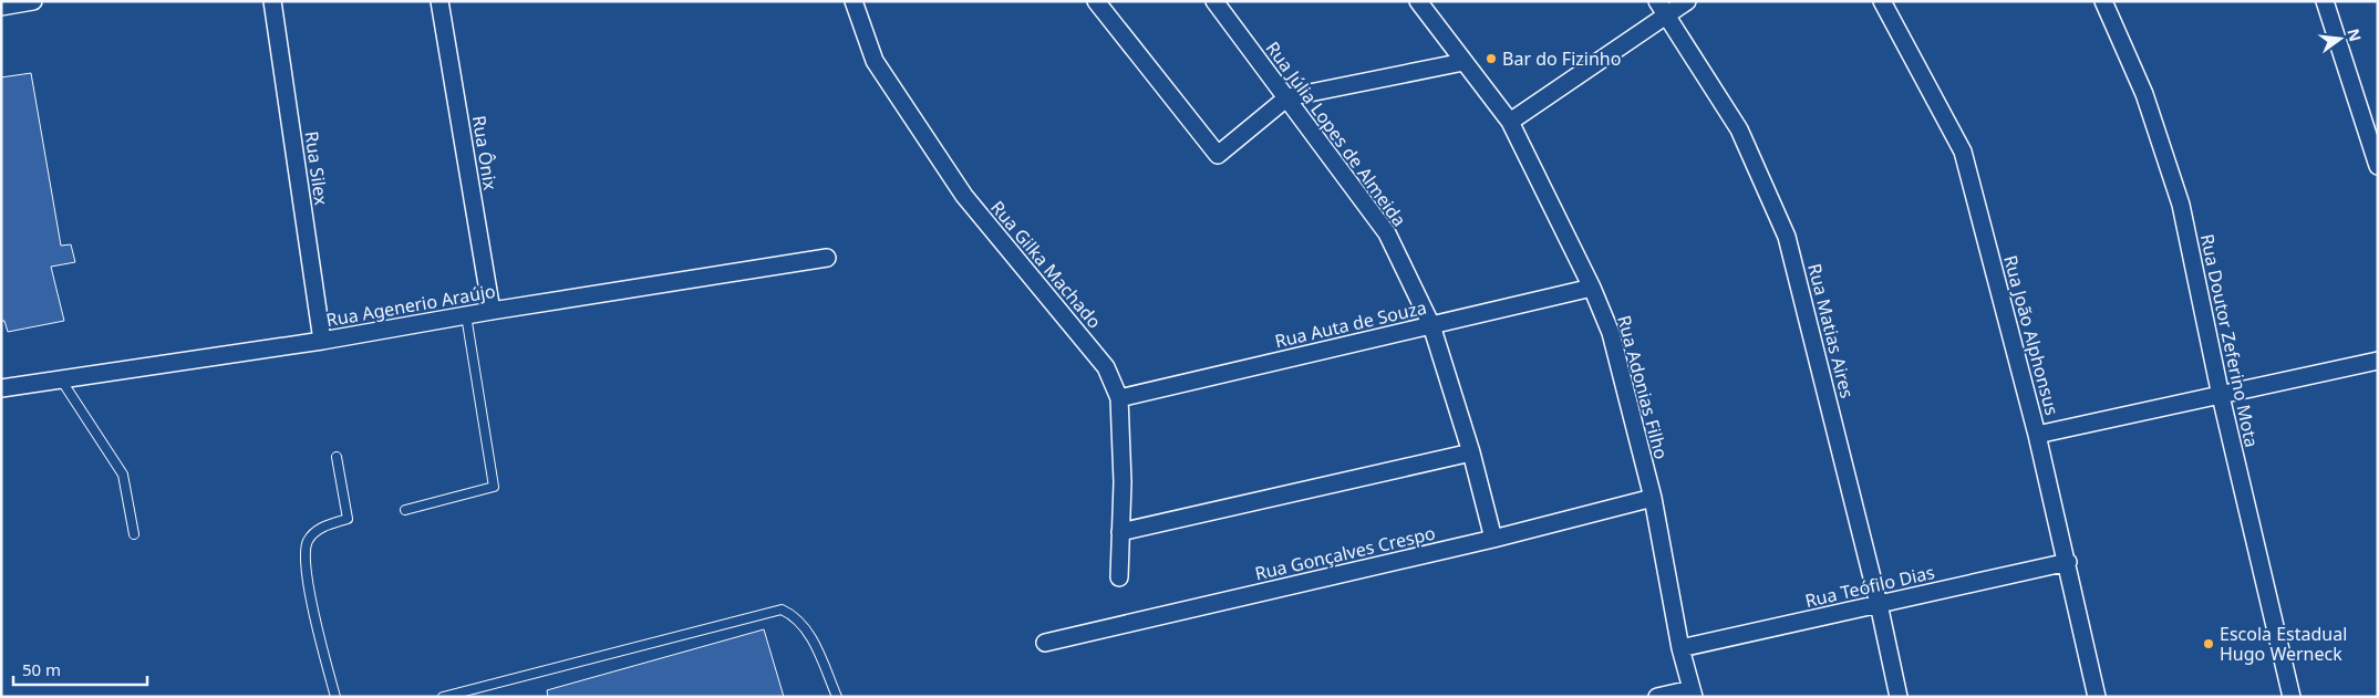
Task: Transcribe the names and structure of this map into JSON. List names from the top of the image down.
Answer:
{
  "streets": {
    "street": [
      "Rua Júlia Lopes de Almeida",
      "Rua Ônix",
      "Rua Silex",
      "Rua Gilka Machado",
      "Rua Agenerio Araújo",
      "Rua Auta de Souza",
      "Rua Matias Aires",
      "Rua João Alphonsus",
      "Rua Doutor Zeferino Mota",
      "Rua Adonias Filho",
      "Rua Gonçalves Crespo",
      "Rua Teófilo Dias"
    ]
  },
  "crossings": [
    ["Rua Júlia Lopes de Almeida", "Rua Auta de Souza"],
    ["Rua Júlia Lopes de Almeida", "Rua Gonçalves Crespo"],
    ["Rua Ônix", "Rua Agenerio Araújo"],
    ["Rua Silex", "Rua Agenerio Araújo"],
    ["Rua Gilka Machado", "Rua Auta de Souza"],
    ["Rua Auta de Souza", "Rua Adonias Filho"],
    ["Rua Matias Aires", "Rua Teófilo Dias"],
    ["Rua João Alphonsus", "Rua Teófilo Dias"],
    ["Rua Adonias Filho", "Rua Gonçalves Crespo"],
    ["Rua Adonias Filho", "Rua Teófilo Dias"]
  ],
  "places": ["Bar do Fizinho", "Escola Estadual Hugo Werneck"],
  "scale_bar": "50 m",
  "north": "right"
}
